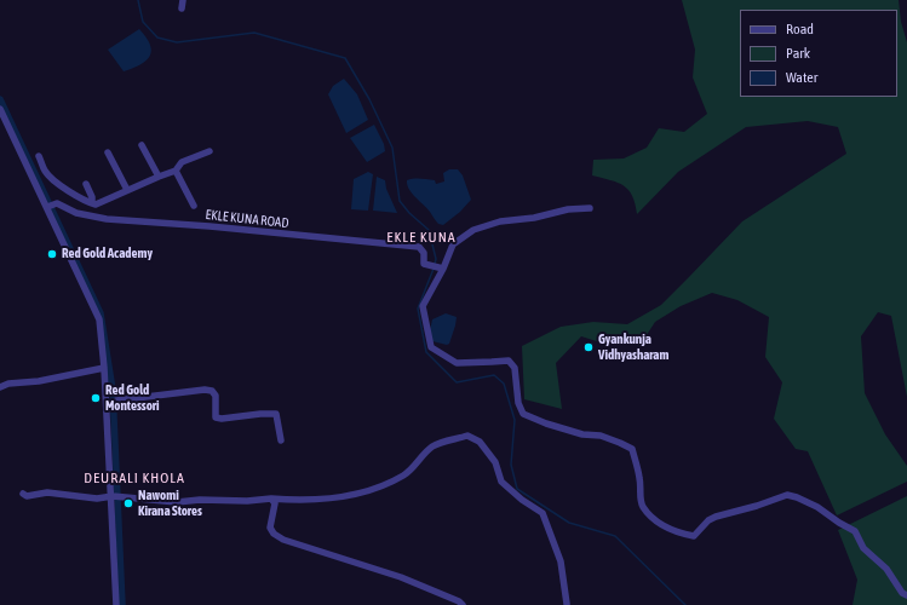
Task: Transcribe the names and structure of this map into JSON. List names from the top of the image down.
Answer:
{
  "streets": {
    "street": ["EKLE KUNA ROAD"]
  },
  "districts": ["EKLE KUNA", "DEURALI KHOLA"],
  "places": [
    "Red Gold Academy",
    "Gyankunja Vidhyasharam",
    "Red Gold Montessori",
    "Nawomi Kirana Stores"
  ],
  "legend": ["Road", "Park", "Water"]
}
